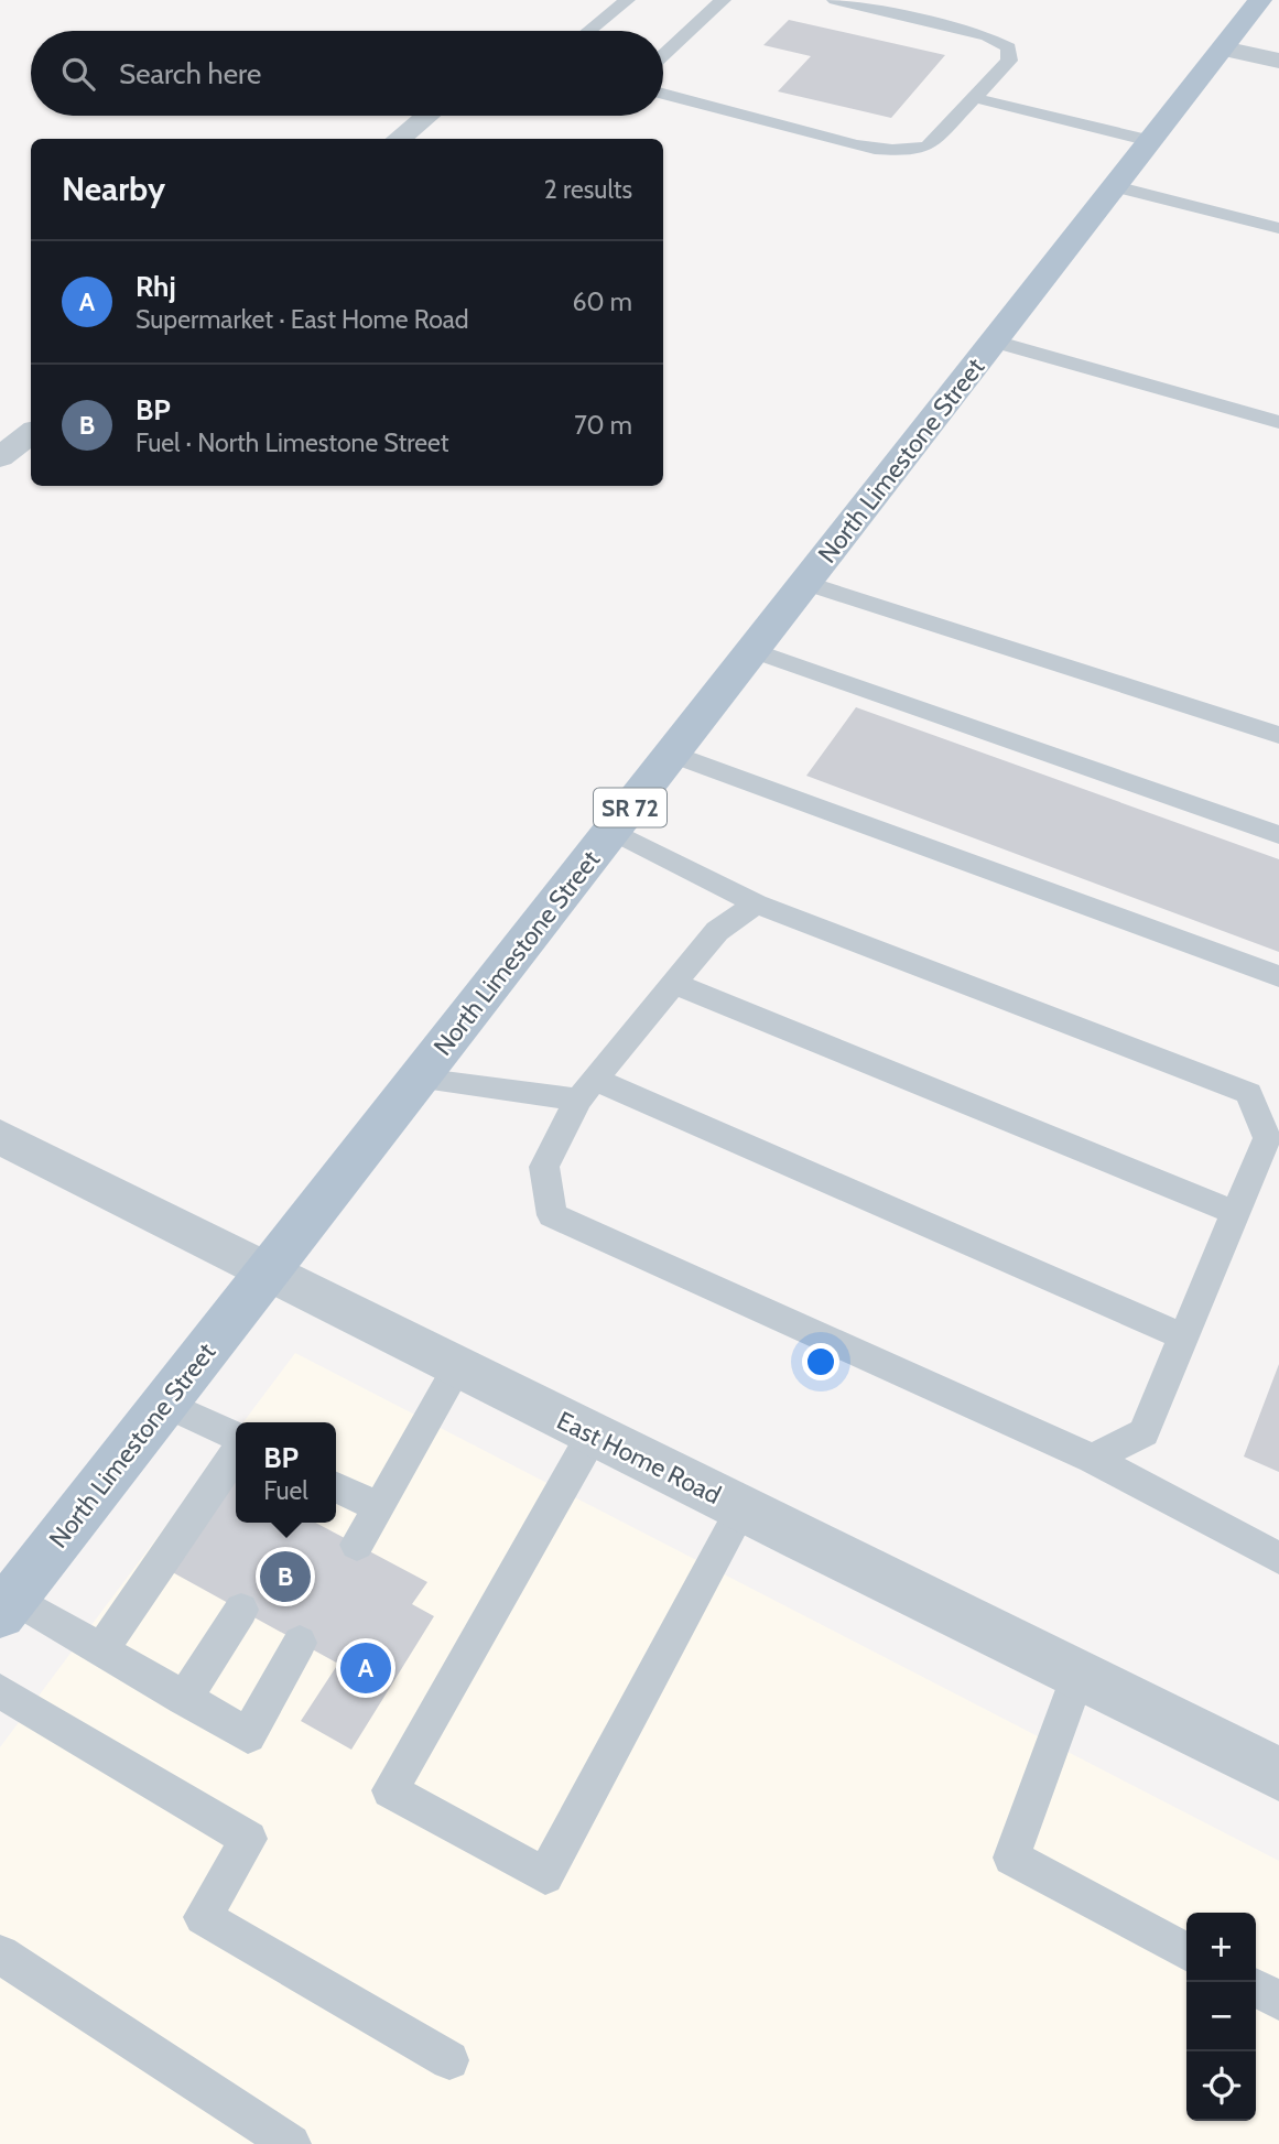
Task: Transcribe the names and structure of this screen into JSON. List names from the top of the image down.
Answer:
{
  "streets": {
    "main road": ["North Limestone Street", "SR 72"],
    "street": ["East Home Road"]
  },
  "crossings": [
    ["North Limestone Street", "East Home Road"]
  ],
  "page": {
    "search": "Search here",
    "heading": ["Nearby", "2 results"],
    "list": [
      {
        "mark": "A",
        "name": "Rhj",
        "note": "Supermarket · East Home Road",
        "value": "60 m"
      },
      {
        "mark": "B",
        "name": "BP",
        "note": "Fuel · North Limestone Street",
        "value": "70 m"
      }
    ],
    "popup": ["BP", "Fuel"],
    "pins": ["B", "A"],
    "map_buttons": ["+", "−"]
  }
}
